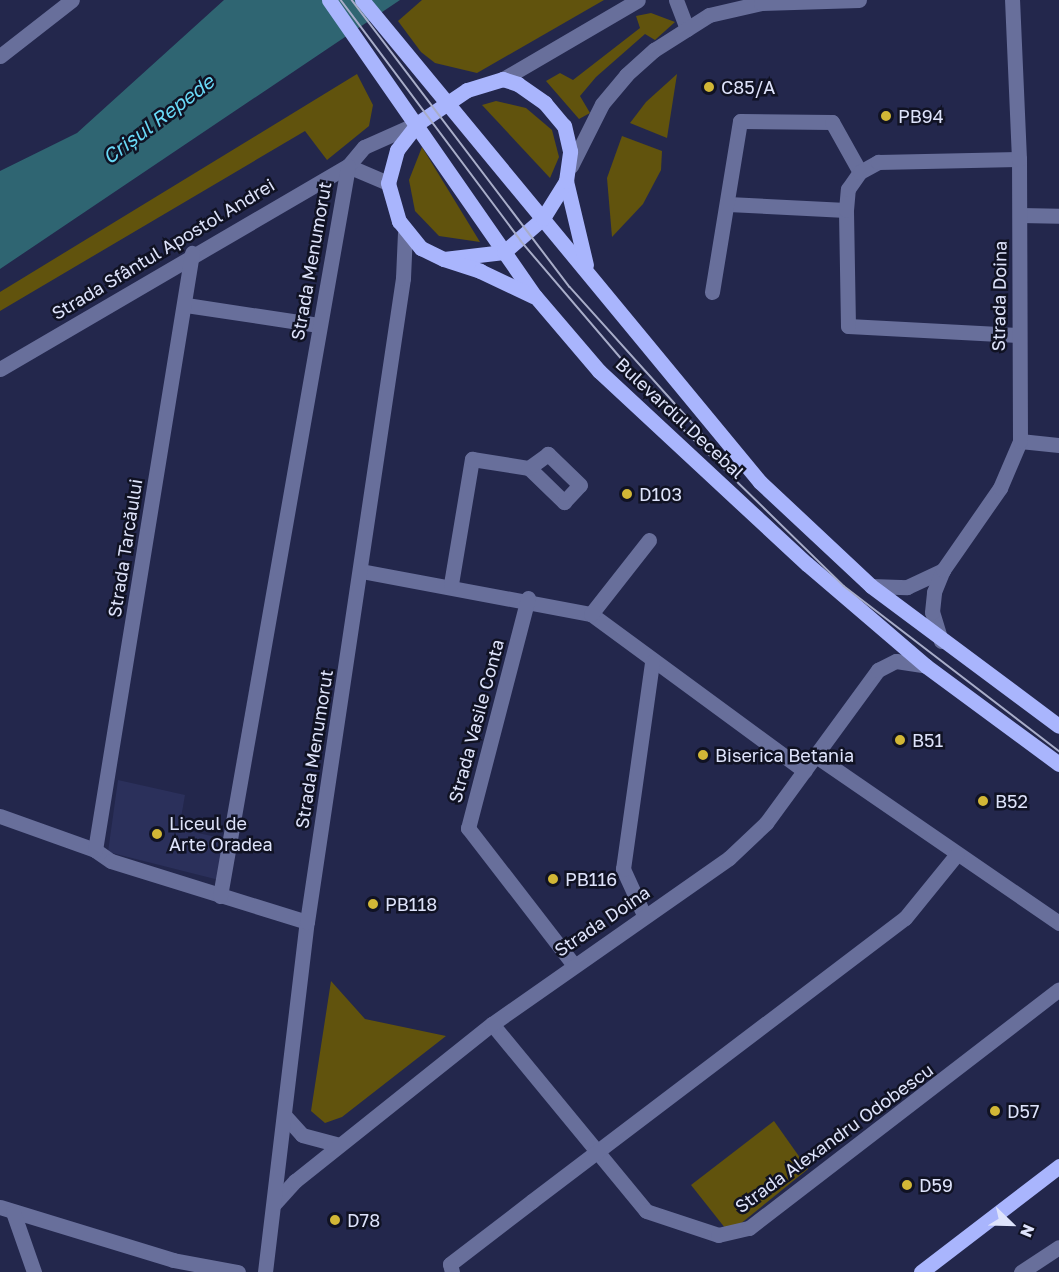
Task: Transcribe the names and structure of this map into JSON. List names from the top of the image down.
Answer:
{
  "streets": {
    "main road": ["Bulevardul Decebal"],
    "street": [
      "Strada Sfântul Apostol Andrei",
      "Strada Menumorut",
      "Strada Doina",
      "Strada Tarcăului",
      "Strada Vasile Conta",
      "Strada Alexandru Odobescu"
    ]
  },
  "crossings": [
    ["Strada Sfântul Apostol Andrei", "Strada Menumorut"],
    ["Strada Sfântul Apostol Andrei", "Bulevardul Decebal"],
    ["Strada Sfântul Apostol Andrei", "Strada Tarcăului"],
    ["Strada Menumorut", "Strada Doina"],
    ["Strada Doina", "Bulevardul Decebal"],
    ["Strada Doina", "Strada Vasile Conta"],
    ["Strada Doina", "Strada Alexandru Odobescu"]
  ],
  "water": ["Crișul Repede"],
  "places": [
    "C85/A",
    "PB94",
    "D103",
    "B51",
    "Biserica Betania",
    "B52",
    "Liceul de Arte Oradea",
    "PB116",
    "PB118",
    "D57",
    "D59",
    "D78"
  ],
  "north": "bottom right"
}
